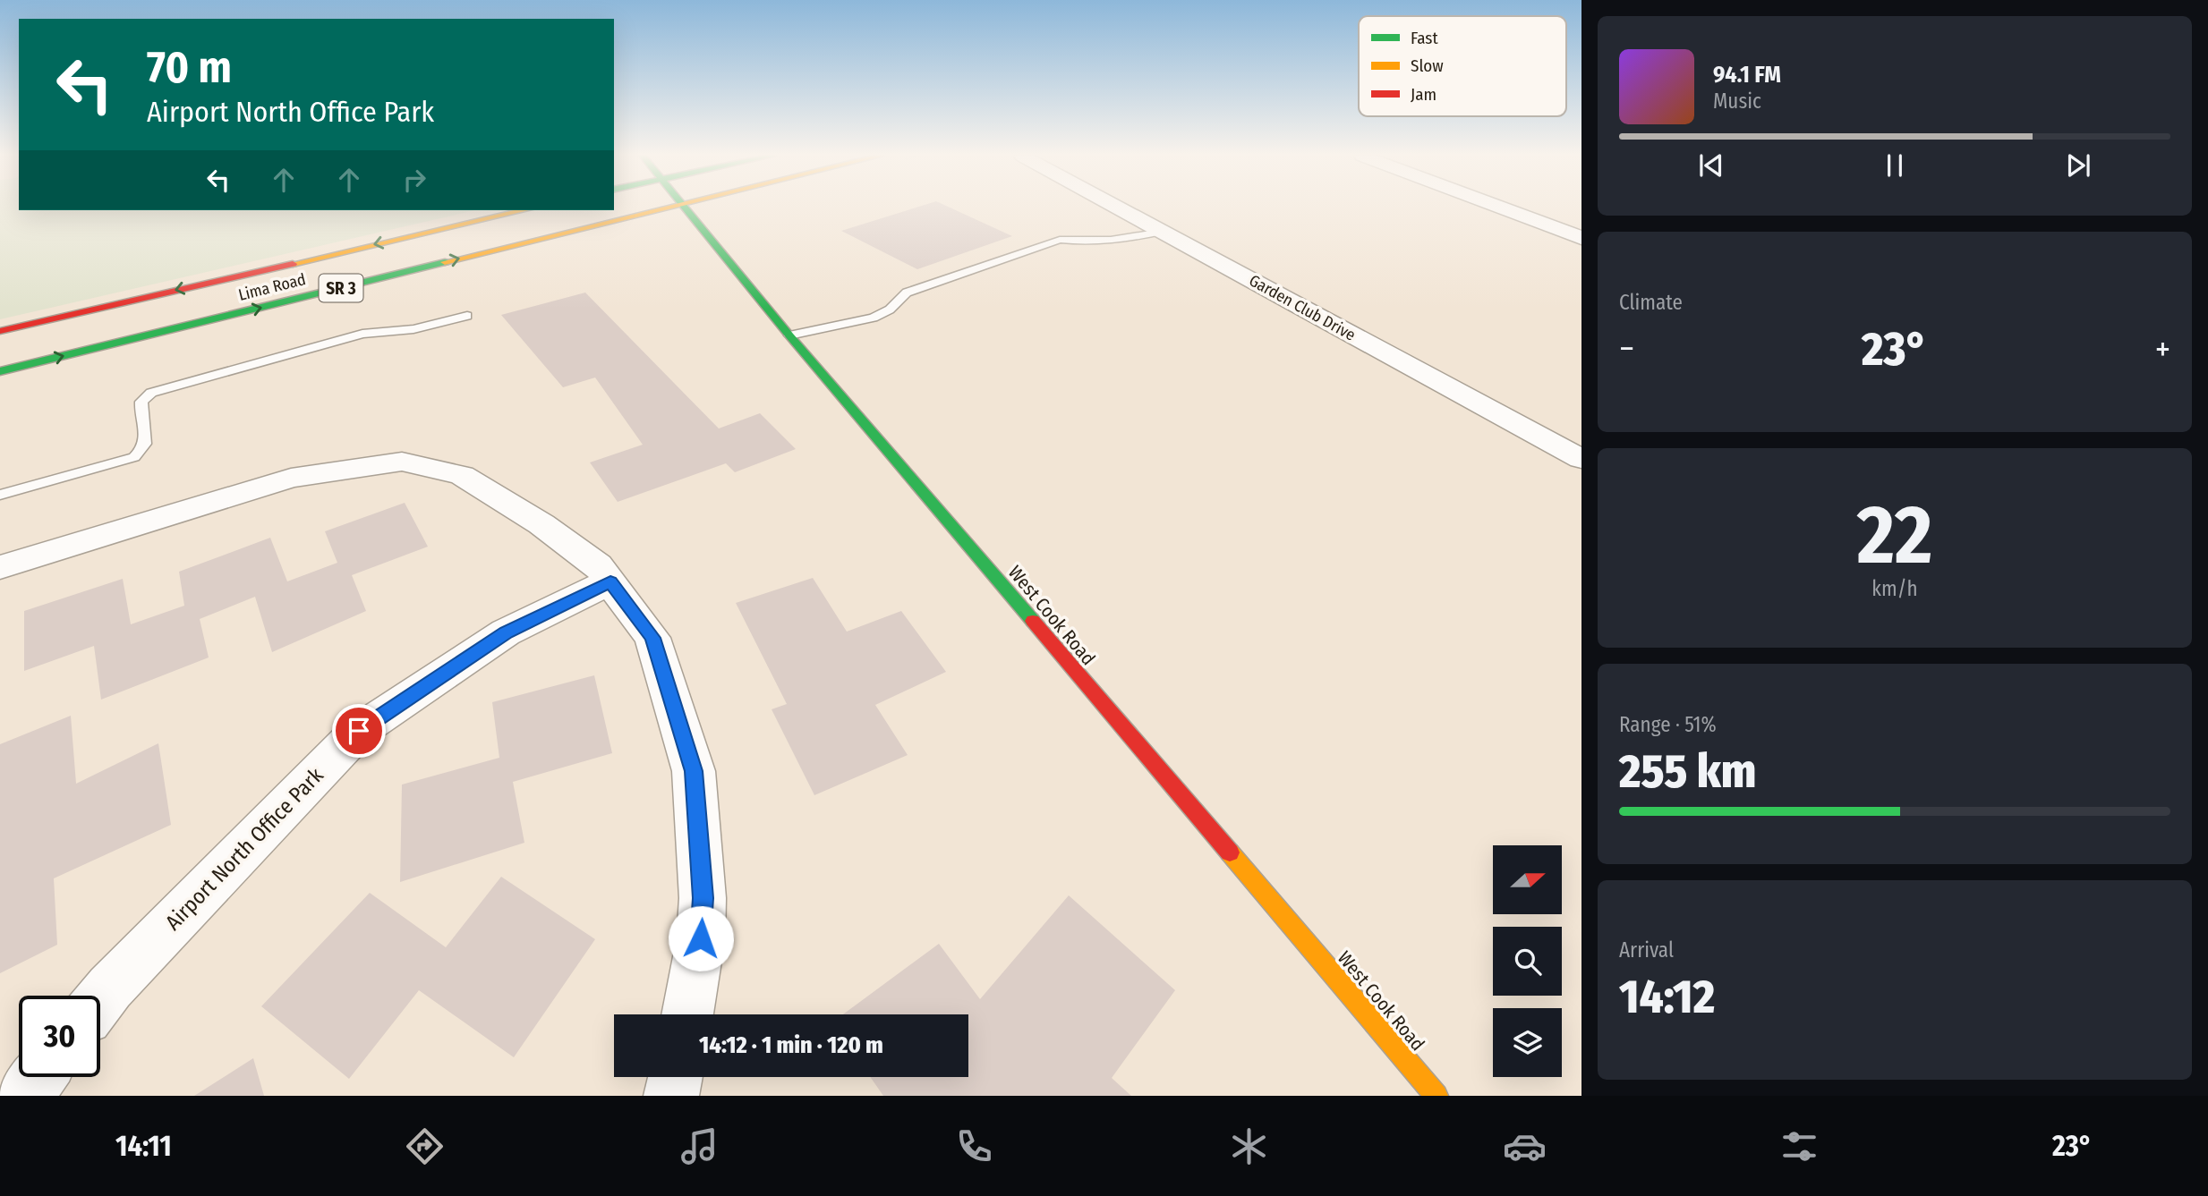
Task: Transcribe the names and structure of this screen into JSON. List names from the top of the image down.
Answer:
{
  "streets": {
    "main road": ["Lima Road", "SR 3", "West Cook Road"],
    "street": ["Garden Club Drive", "Airport North Office Park"]
  },
  "legend": ["Fast", "Slow", "Jam"],
  "north": "right",
  "page": {
    "turn": ["70 m", "Airport North Office Park"],
    "song": ["94.1 FM", "Music"],
    "tile": [
      "Climate",
      ["22", "km/h"],
      ["Range · 51%", "255 km"],
      ["Arrival", "14:12"]
    ],
    "heat": ["−", "23°", "+"],
    "limit": "30",
    "trip": "14:12 · 1 min · 120 m",
    "tabs": ["14:11", "23°"]
  }
}
